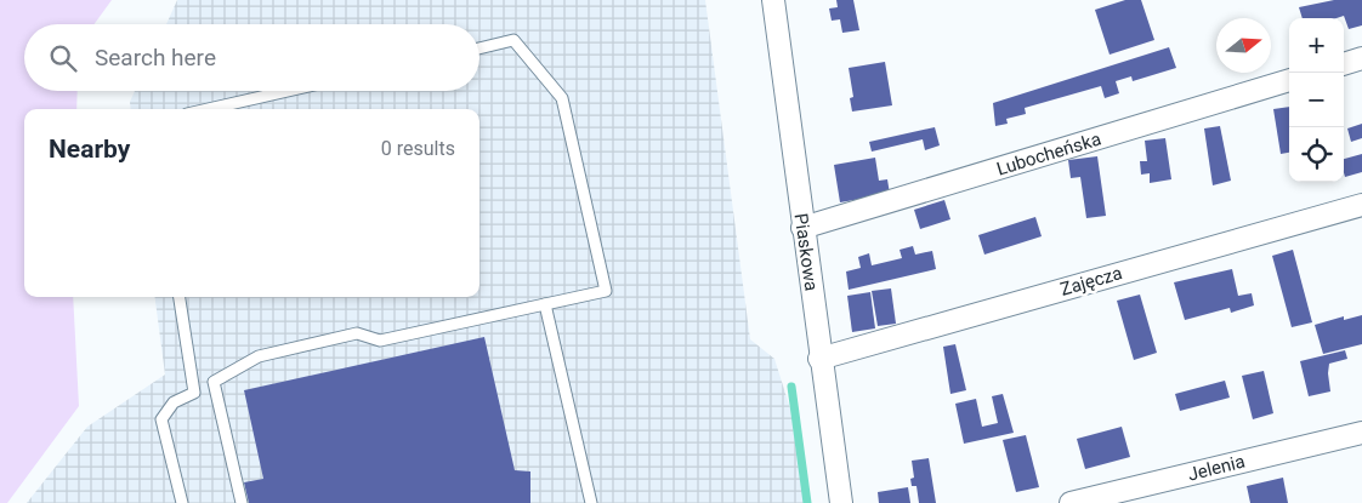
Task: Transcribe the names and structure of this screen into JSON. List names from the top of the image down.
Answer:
{
  "streets": {
    "street": [
      "Lubocheńska",
      "Piaskowa",
      "Zajęcza",
      "Jelenia"
    ]
  },
  "crossings": [
    ["Lubocheńska", "Piaskowa"],
    ["Piaskowa", "Zajęcza"]
  ],
  "north": "right",
  "page": {
    "map_buttons": ["+", "−"],
    "search": "Search here",
    "heading": ["Nearby", "0 results"]
  }
}
